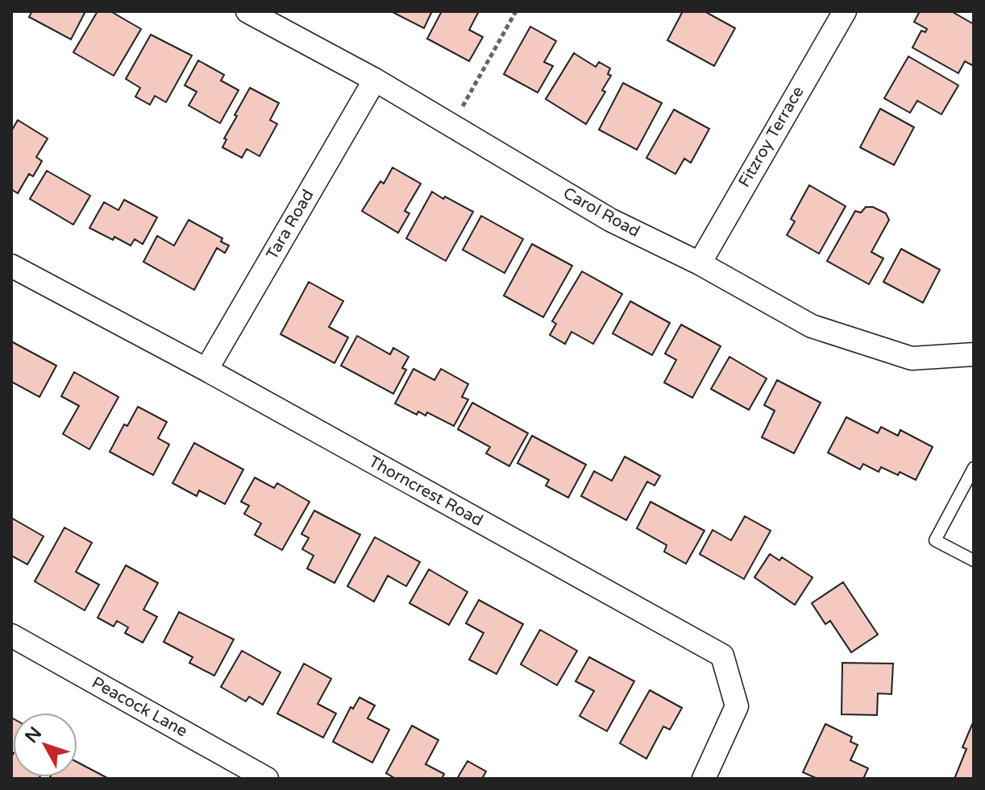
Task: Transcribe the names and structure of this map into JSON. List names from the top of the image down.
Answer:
{
  "streets": {
    "street": [
      "Fitzroy Terrace",
      "Carol Road",
      "Tara Road",
      "Thorncrest Road",
      "Peacock Lane"
    ]
  },
  "crossings": [
    ["Fitzroy Terrace", "Carol Road"],
    ["Carol Road", "Tara Road"],
    ["Tara Road", "Thorncrest Road"]
  ],
  "north": "top left"
}
